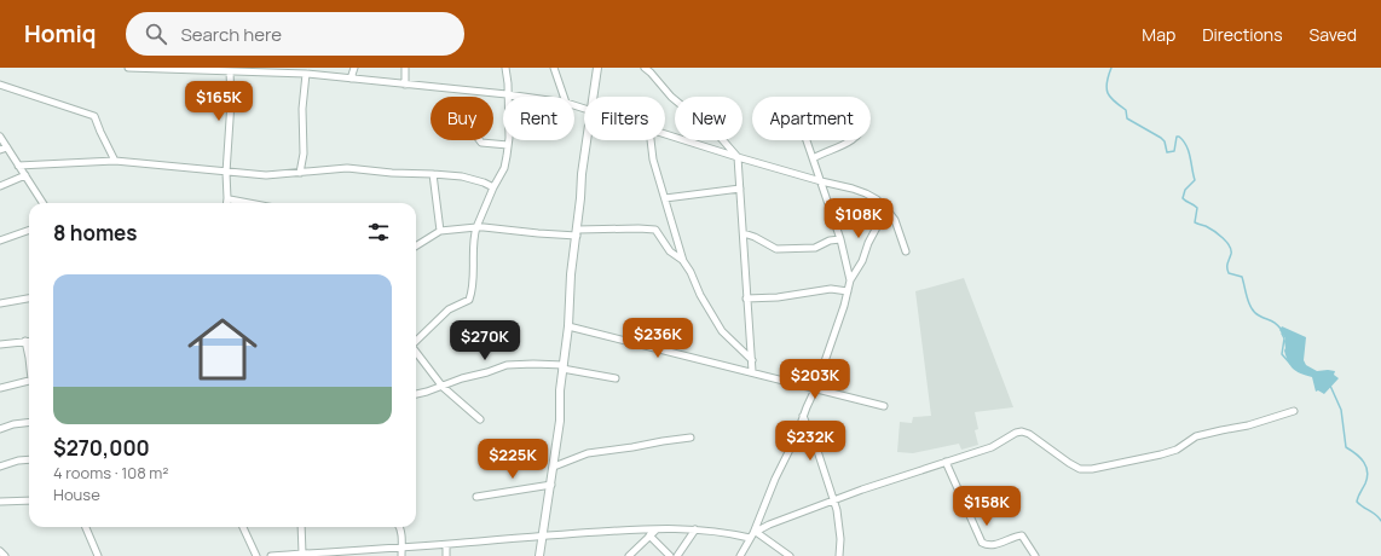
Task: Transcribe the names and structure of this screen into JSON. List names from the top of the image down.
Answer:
{
  "page": {
    "header": "Homiq",
    "search": "Search here",
    "nav": ["Map", "Directions", "Saved"],
    "price": [
      "$165K",
      "$108K",
      "$236K",
      "$270K",
      "$203K",
      "$232K",
      "$225K",
      "$158K"
    ],
    "chip": [
      "Buy",
      "Rent",
      "Filters",
      "New",
      "Apartment"
    ],
    "heading": "8 homes",
    "list": [
      {
        "name": "$270,000",
        "note": "4 rooms · 108 m² · House"
      }
    ]
  }
}
